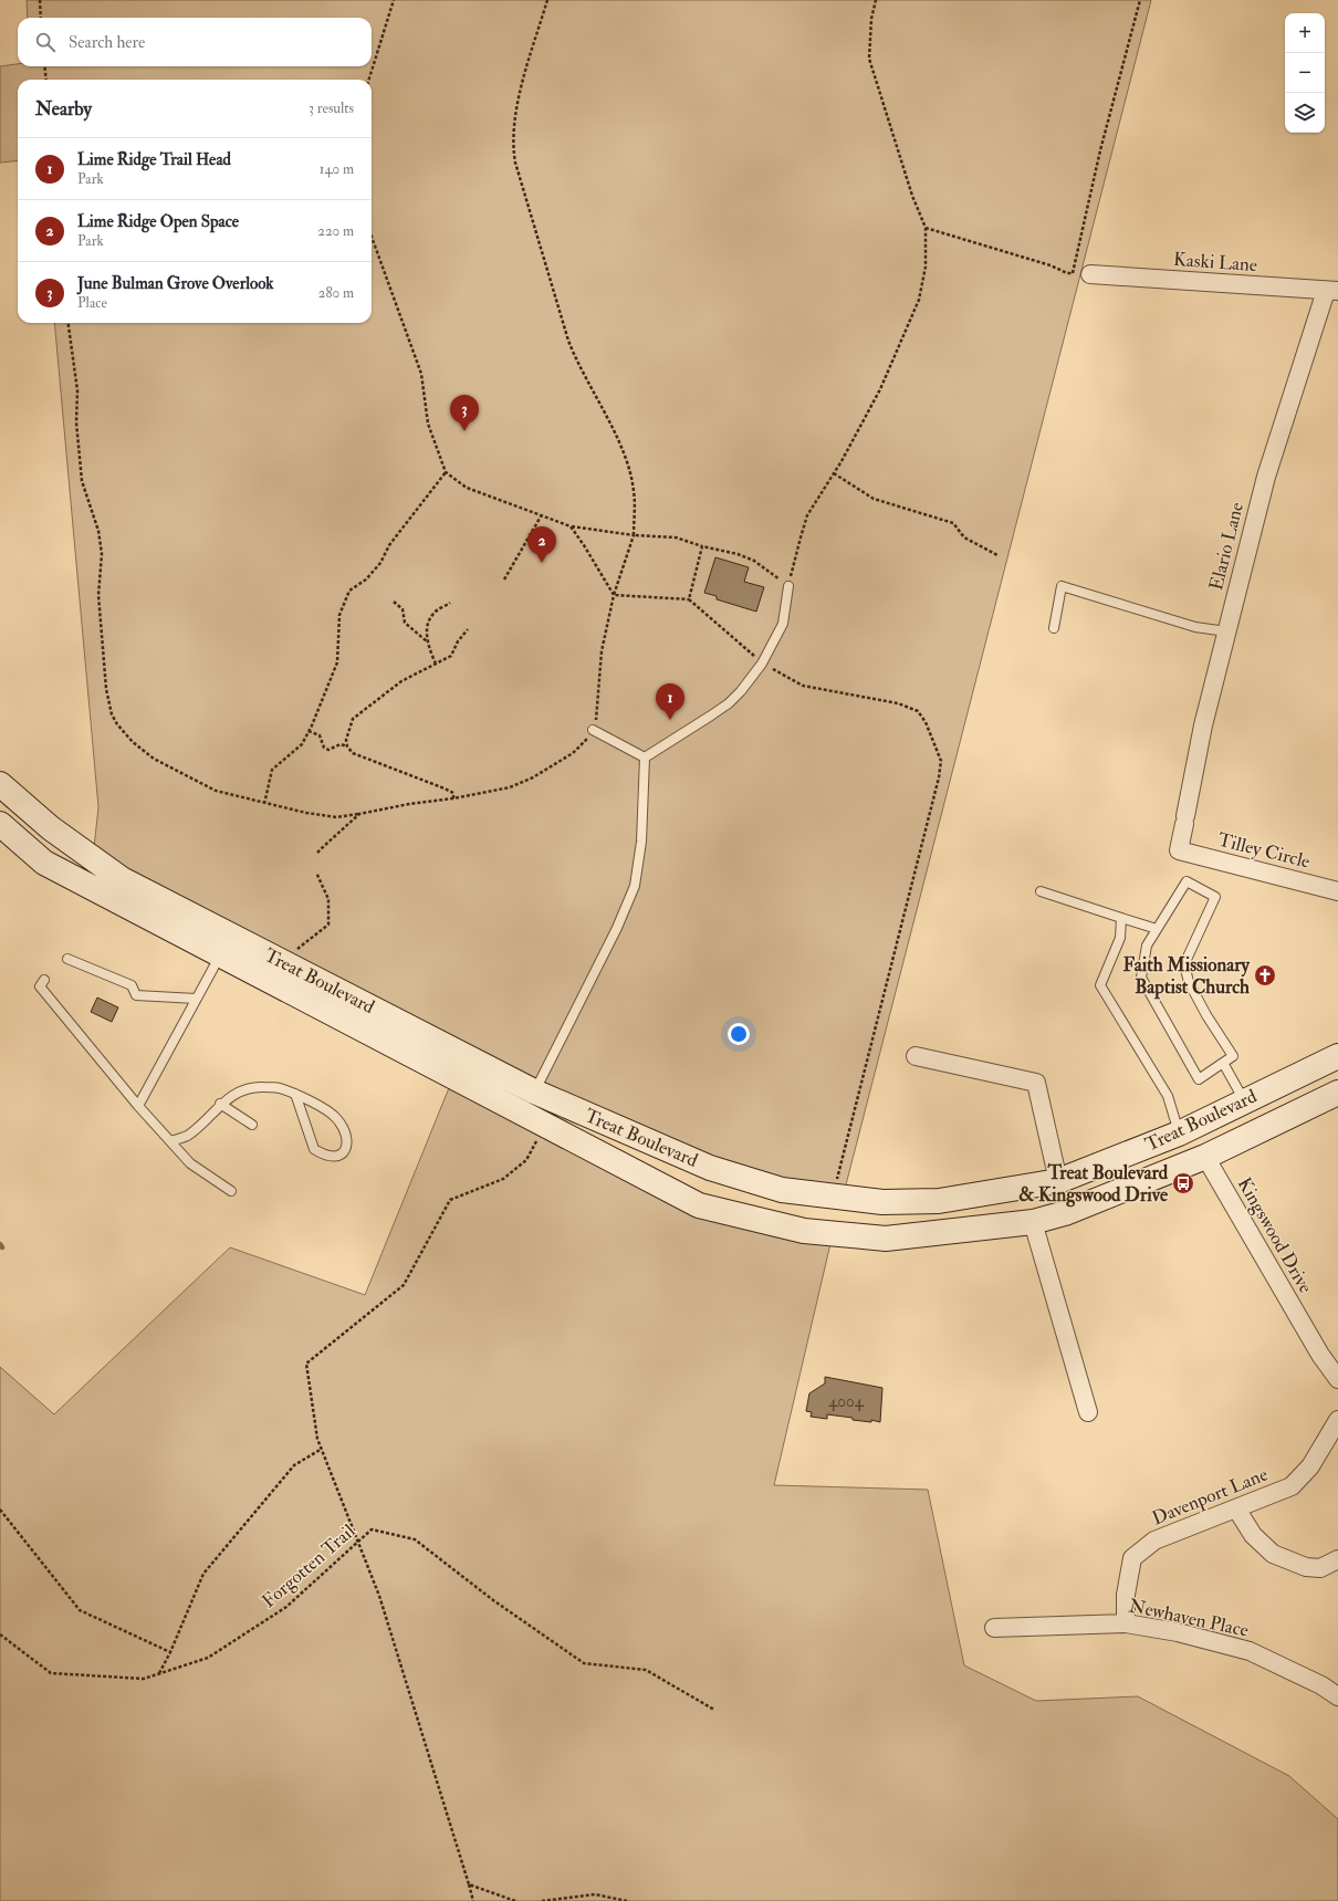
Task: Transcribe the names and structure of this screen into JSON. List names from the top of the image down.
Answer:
{
  "streets": {
    "main road": ["Treat Boulevard"],
    "street": [
      "Kaski Lane",
      "Elario Lane",
      "Tilley Circle",
      "Kingswood Drive",
      "Davenport Lane",
      "Newhaven Place"
    ],
    "path": ["Forgotten Trail"]
  },
  "crossings": [
    ["Kaski Lane", "Elario Lane"],
    ["Elario Lane", "Tilley Circle"],
    ["Treat Boulevard", "Kingswood Drive"],
    ["Davenport Lane", "Newhaven Place"]
  ],
  "places": {
    "church": ["Faith Missionary Baptist Church"],
    "bus stop": ["Treat Boulevard & Kingswood Drive"]
  },
  "house_numbers": ["4004"],
  "page": {
    "map_buttons": ["+", "−"],
    "search": "Search here",
    "heading": ["Nearby", "3 results"],
    "list": [
      {
        "mark": "1",
        "name": "Lime Ridge Trail Head",
        "note": "Park",
        "value": "140 m"
      },
      {
        "mark": "2",
        "name": "Lime Ridge Open Space",
        "note": "Park",
        "value": "220 m"
      },
      {
        "mark": "3",
        "name": "June Bulman Grove Overlook",
        "note": "Place",
        "value": "280 m"
      }
    ],
    "pins": ["3", "2", "1"]
  }
}
